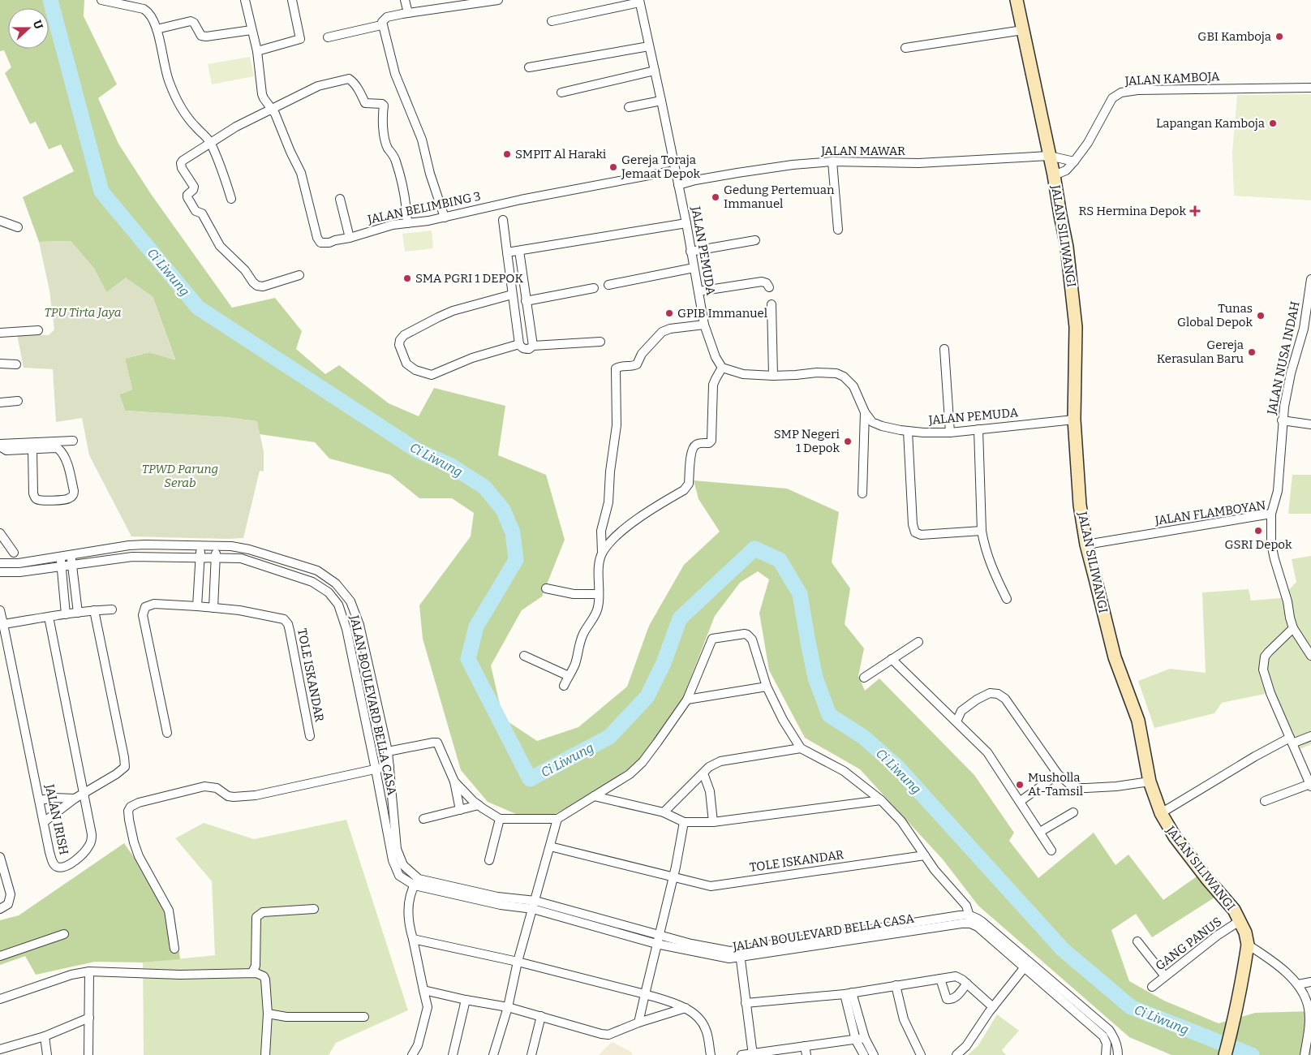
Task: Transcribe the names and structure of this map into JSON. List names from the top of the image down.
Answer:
{
  "streets": {
    "main road": ["JALAN SILIWANGI"],
    "street": [
      "JALAN KAMBOJA",
      "JALAN MAWAR",
      "JALAN BELIMBING 3",
      "JALAN PEMUDA",
      "JALAN NUSA INDAH",
      "JALAN FLAMBOYAN",
      "TOLE ISKANDAR",
      "JALAN BOULEVARD BELLA CASA",
      "JALAN IRISH",
      "GANG PANUS"
    ]
  },
  "crossings": [
    ["JALAN KAMBOJA", "JALAN MAWAR"],
    ["JALAN KAMBOJA", "JALAN SILIWANGI"],
    ["JALAN MAWAR", "JALAN SILIWANGI"],
    ["JALAN MAWAR", "JALAN PEMUDA"],
    ["JALAN BELIMBING 3", "JALAN PEMUDA"],
    ["JALAN SILIWANGI", "JALAN PEMUDA"],
    ["JALAN SILIWANGI", "JALAN FLAMBOYAN"],
    ["JALAN SILIWANGI", "GANG PANUS"],
    ["JALAN NUSA INDAH", "JALAN FLAMBOYAN"]
  ],
  "water": ["Ci Liwung"],
  "parks": ["TPU Tirta Jaya", "TPWD Parung Serab"],
  "places": {
    "other": [
      "GBI Kamboja",
      "Lapangan Kamboja",
      "SMPIT Al Haraki",
      "Gereja Toraja Jemaat Depok",
      "Gedung Pertemuan Immanuel",
      "SMA PGRI 1 DEPOK",
      "GPIB Immanuel",
      "Tunas Global Depok",
      "Gereja Kerasulan Baru",
      "SMP Negeri 1 Depok",
      "GSRI Depok",
      "Musholla At-Tamsil"
    ],
    "health": ["RS Hermina Depok"]
  },
  "north": "right"
}
